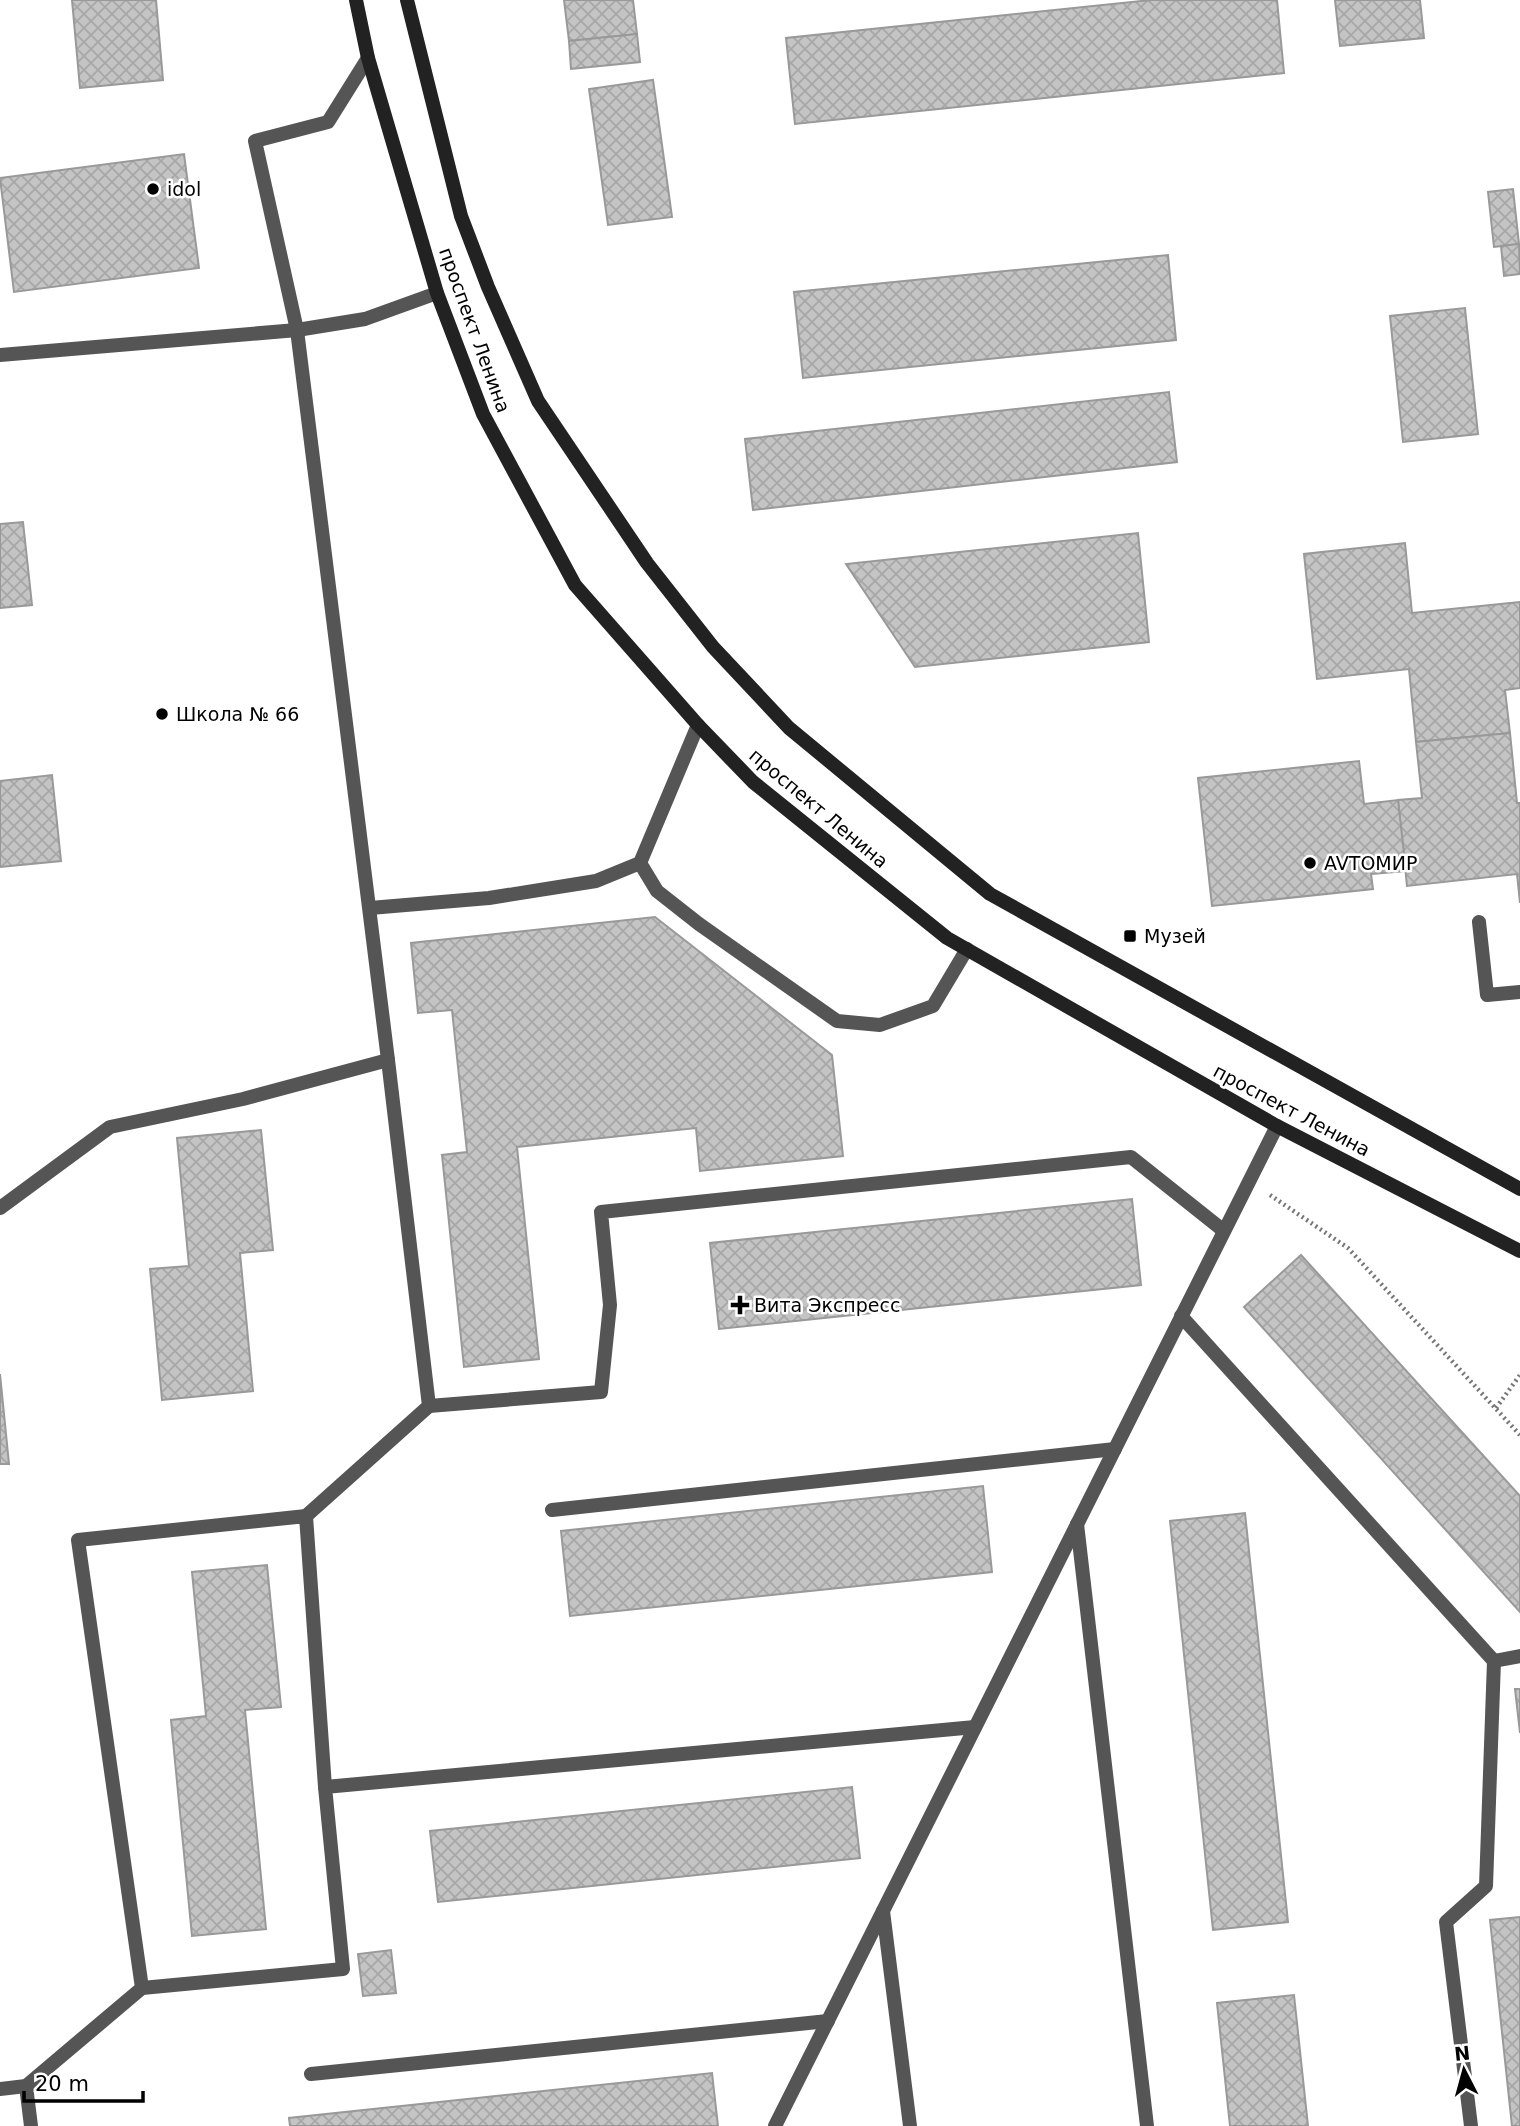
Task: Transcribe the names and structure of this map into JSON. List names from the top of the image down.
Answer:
{
  "streets": {
    "main road": ["проспект Ленина"]
  },
  "places": {
    "other": ["idol", "Школа № 66", "AVTOМИР"],
    "transit": ["Музей"],
    "health": ["Вита Экспресс"]
  },
  "scale_bar": "20 m",
  "north": "top"
}
